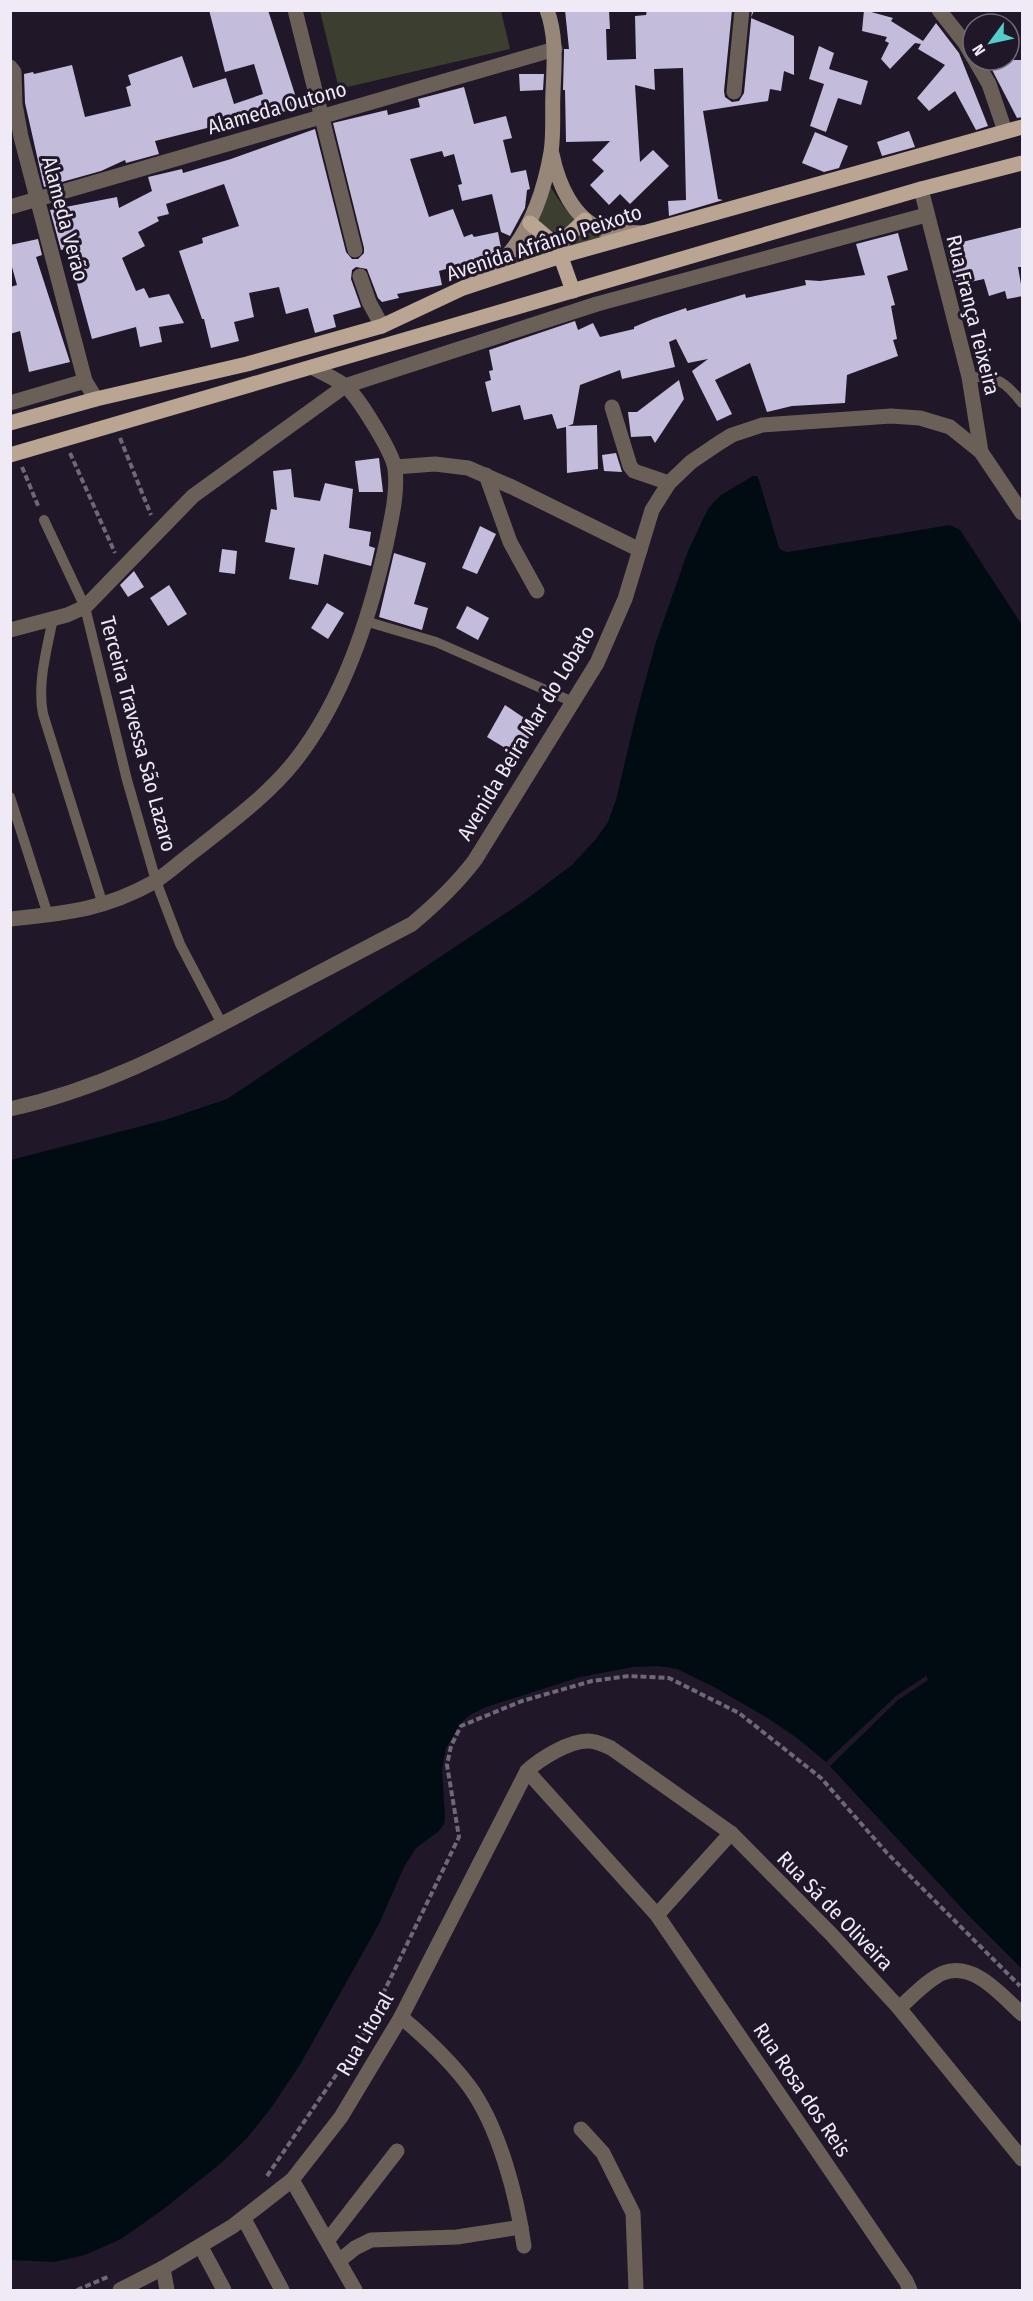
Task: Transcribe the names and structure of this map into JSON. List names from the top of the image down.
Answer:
{
  "streets": {
    "main road": ["Avenida Afrânio Peixoto"],
    "street": [
      "Alameda Outono",
      "Alameda Verão",
      "Rua França Teixeira",
      "Avenida Beira Mar do Lobato",
      "Rua Sá de Oliveira",
      "Rua Litoral",
      "Rua Rosa dos Reis"
    ],
    "lane": ["Terceira Travessa São Lazaro"]
  },
  "crossings": [
    ["Alameda Outono", "Alameda Verão"],
    ["Alameda Verão", "Avenida Afrânio Peixoto"],
    ["Rua França Teixeira", "Avenida Beira Mar do Lobato"],
    ["Avenida Beira Mar do Lobato", "Terceira Travessa São Lazaro"],
    ["Rua Sá de Oliveira", "Rua Litoral"],
    ["Rua Litoral", "Rua Rosa dos Reis"]
  ],
  "north": "bottom left"
}
